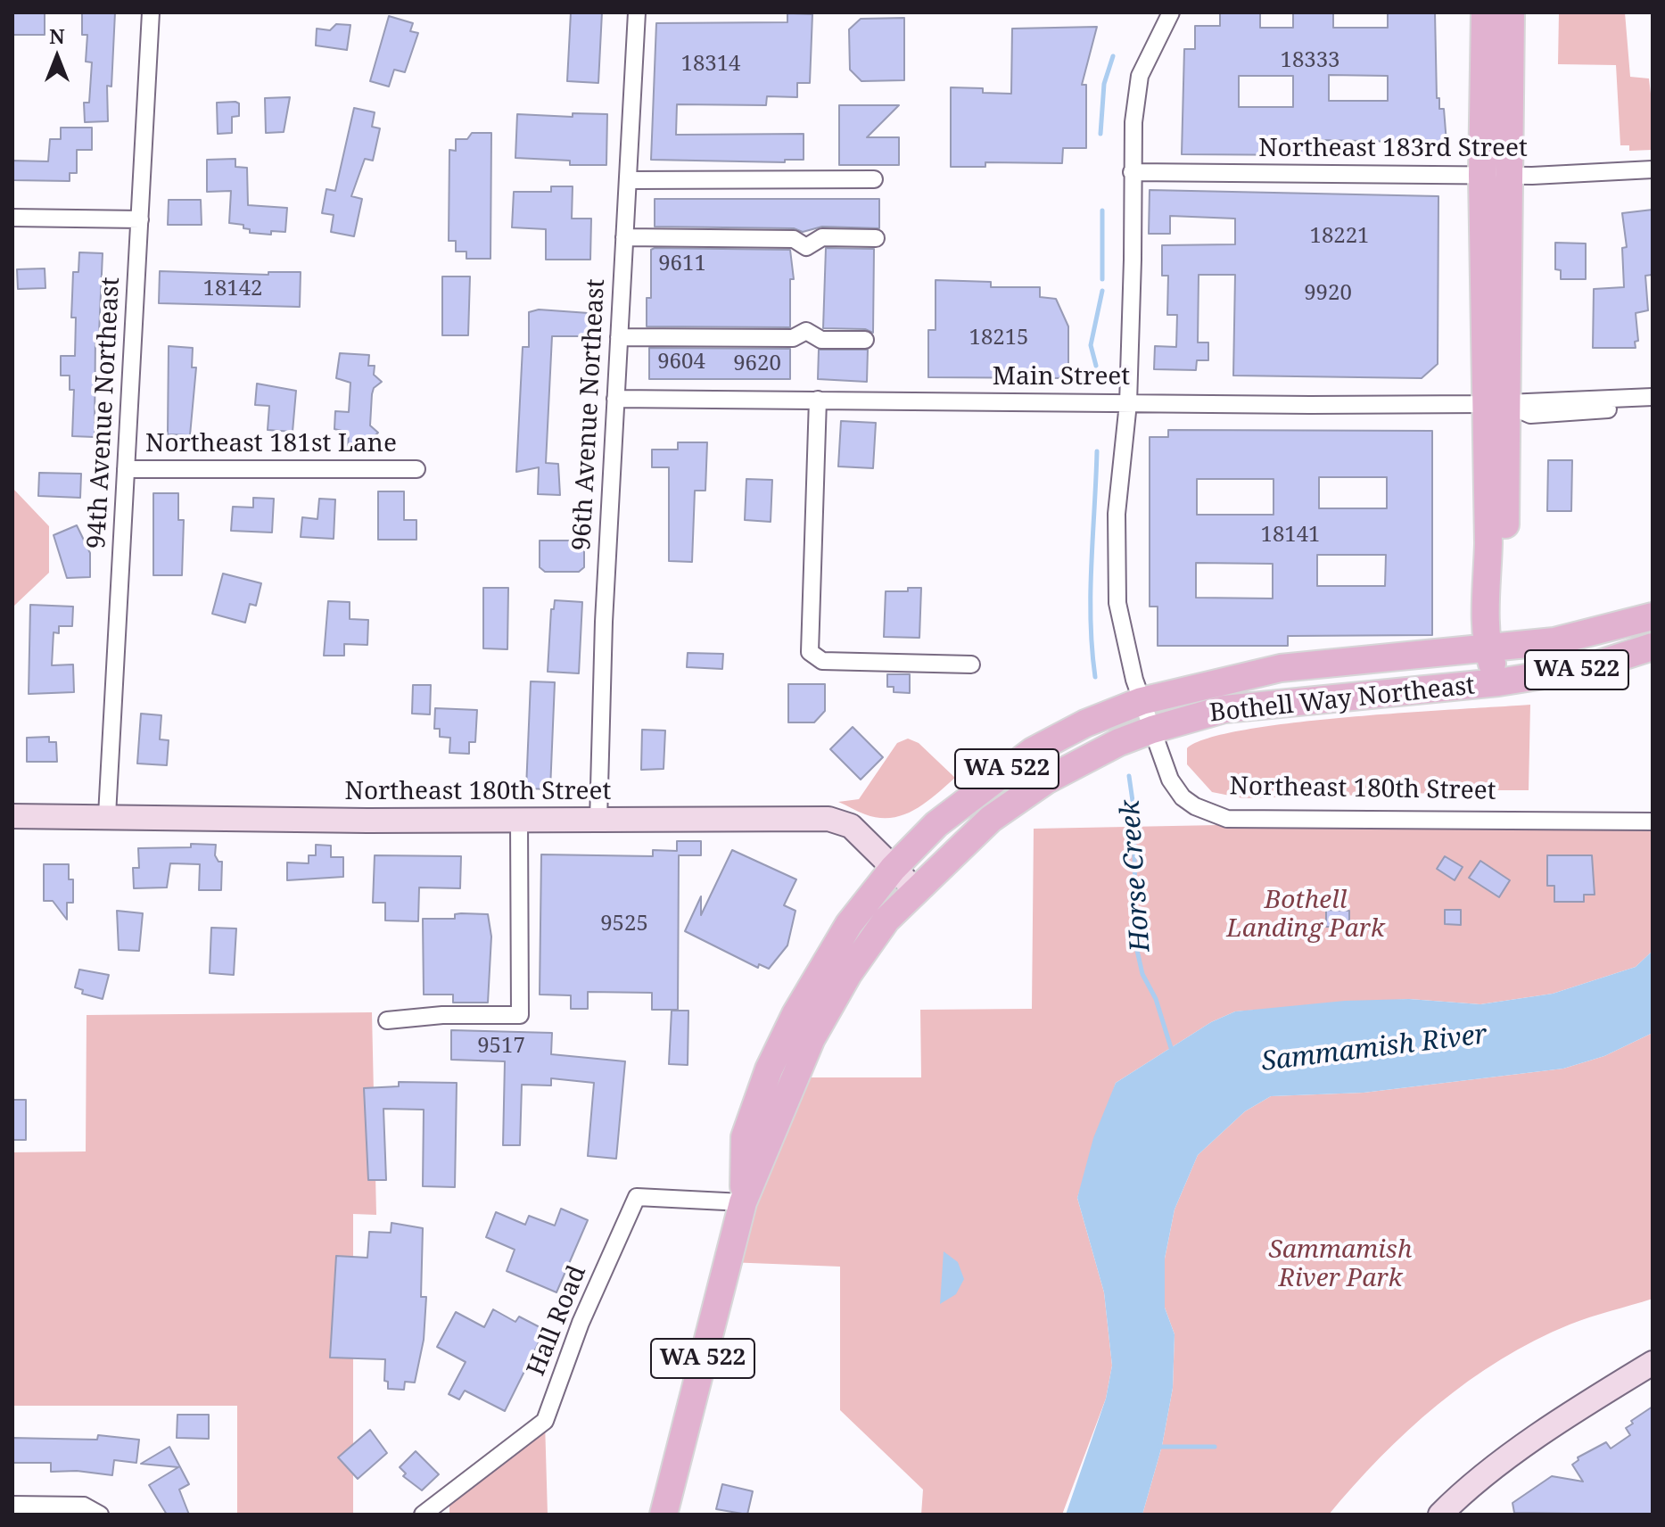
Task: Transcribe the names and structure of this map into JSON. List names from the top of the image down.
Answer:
{
  "streets": {
    "main road": ["WA 522", "Bothell Way Northeast"],
    "street": [
      "Northeast 183rd Street",
      "Main Street",
      "94th Avenue Northeast",
      "96th Avenue Northeast",
      "Northeast 181st Lane",
      "Northeast 180th Street",
      "Hall Road"
    ]
  },
  "crossings": [
    ["Northeast 183rd Street", "Bothell Way Northeast"],
    ["Northeast 183rd Street", "Northeast 180th Street"],
    ["Main Street", "96th Avenue Northeast"],
    ["Main Street", "Bothell Way Northeast"],
    ["Main Street", "Northeast 180th Street"],
    ["94th Avenue Northeast", "Northeast 181st Lane"],
    ["94th Avenue Northeast", "Northeast 180th Street"],
    ["96th Avenue Northeast", "Northeast 180th Street"],
    ["WA 522", "Bothell Way Northeast"],
    ["Bothell Way Northeast", "Northeast 180th Street"],
    ["Bothell Way Northeast", "Hall Road"]
  ],
  "water": ["Horse Creek", "Sammamish River"],
  "parks": ["Bothell Landing Park", "Sammamish River Park"],
  "house_numbers": [
    "18333",
    "18314",
    "18221",
    "9611",
    "18142",
    "9920",
    "18215",
    "9604",
    "9620",
    "18141",
    "9525",
    "9517"
  ],
  "north": "top"
}
